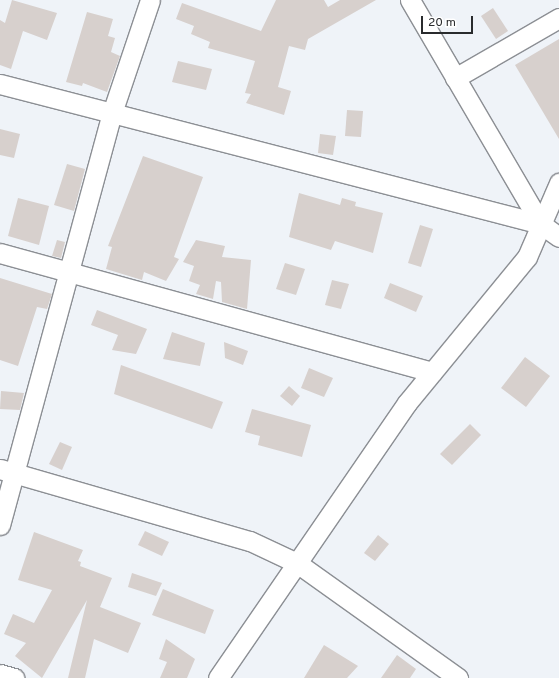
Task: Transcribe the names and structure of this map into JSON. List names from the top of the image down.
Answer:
{
  "scale_bar": "20 m"
}
